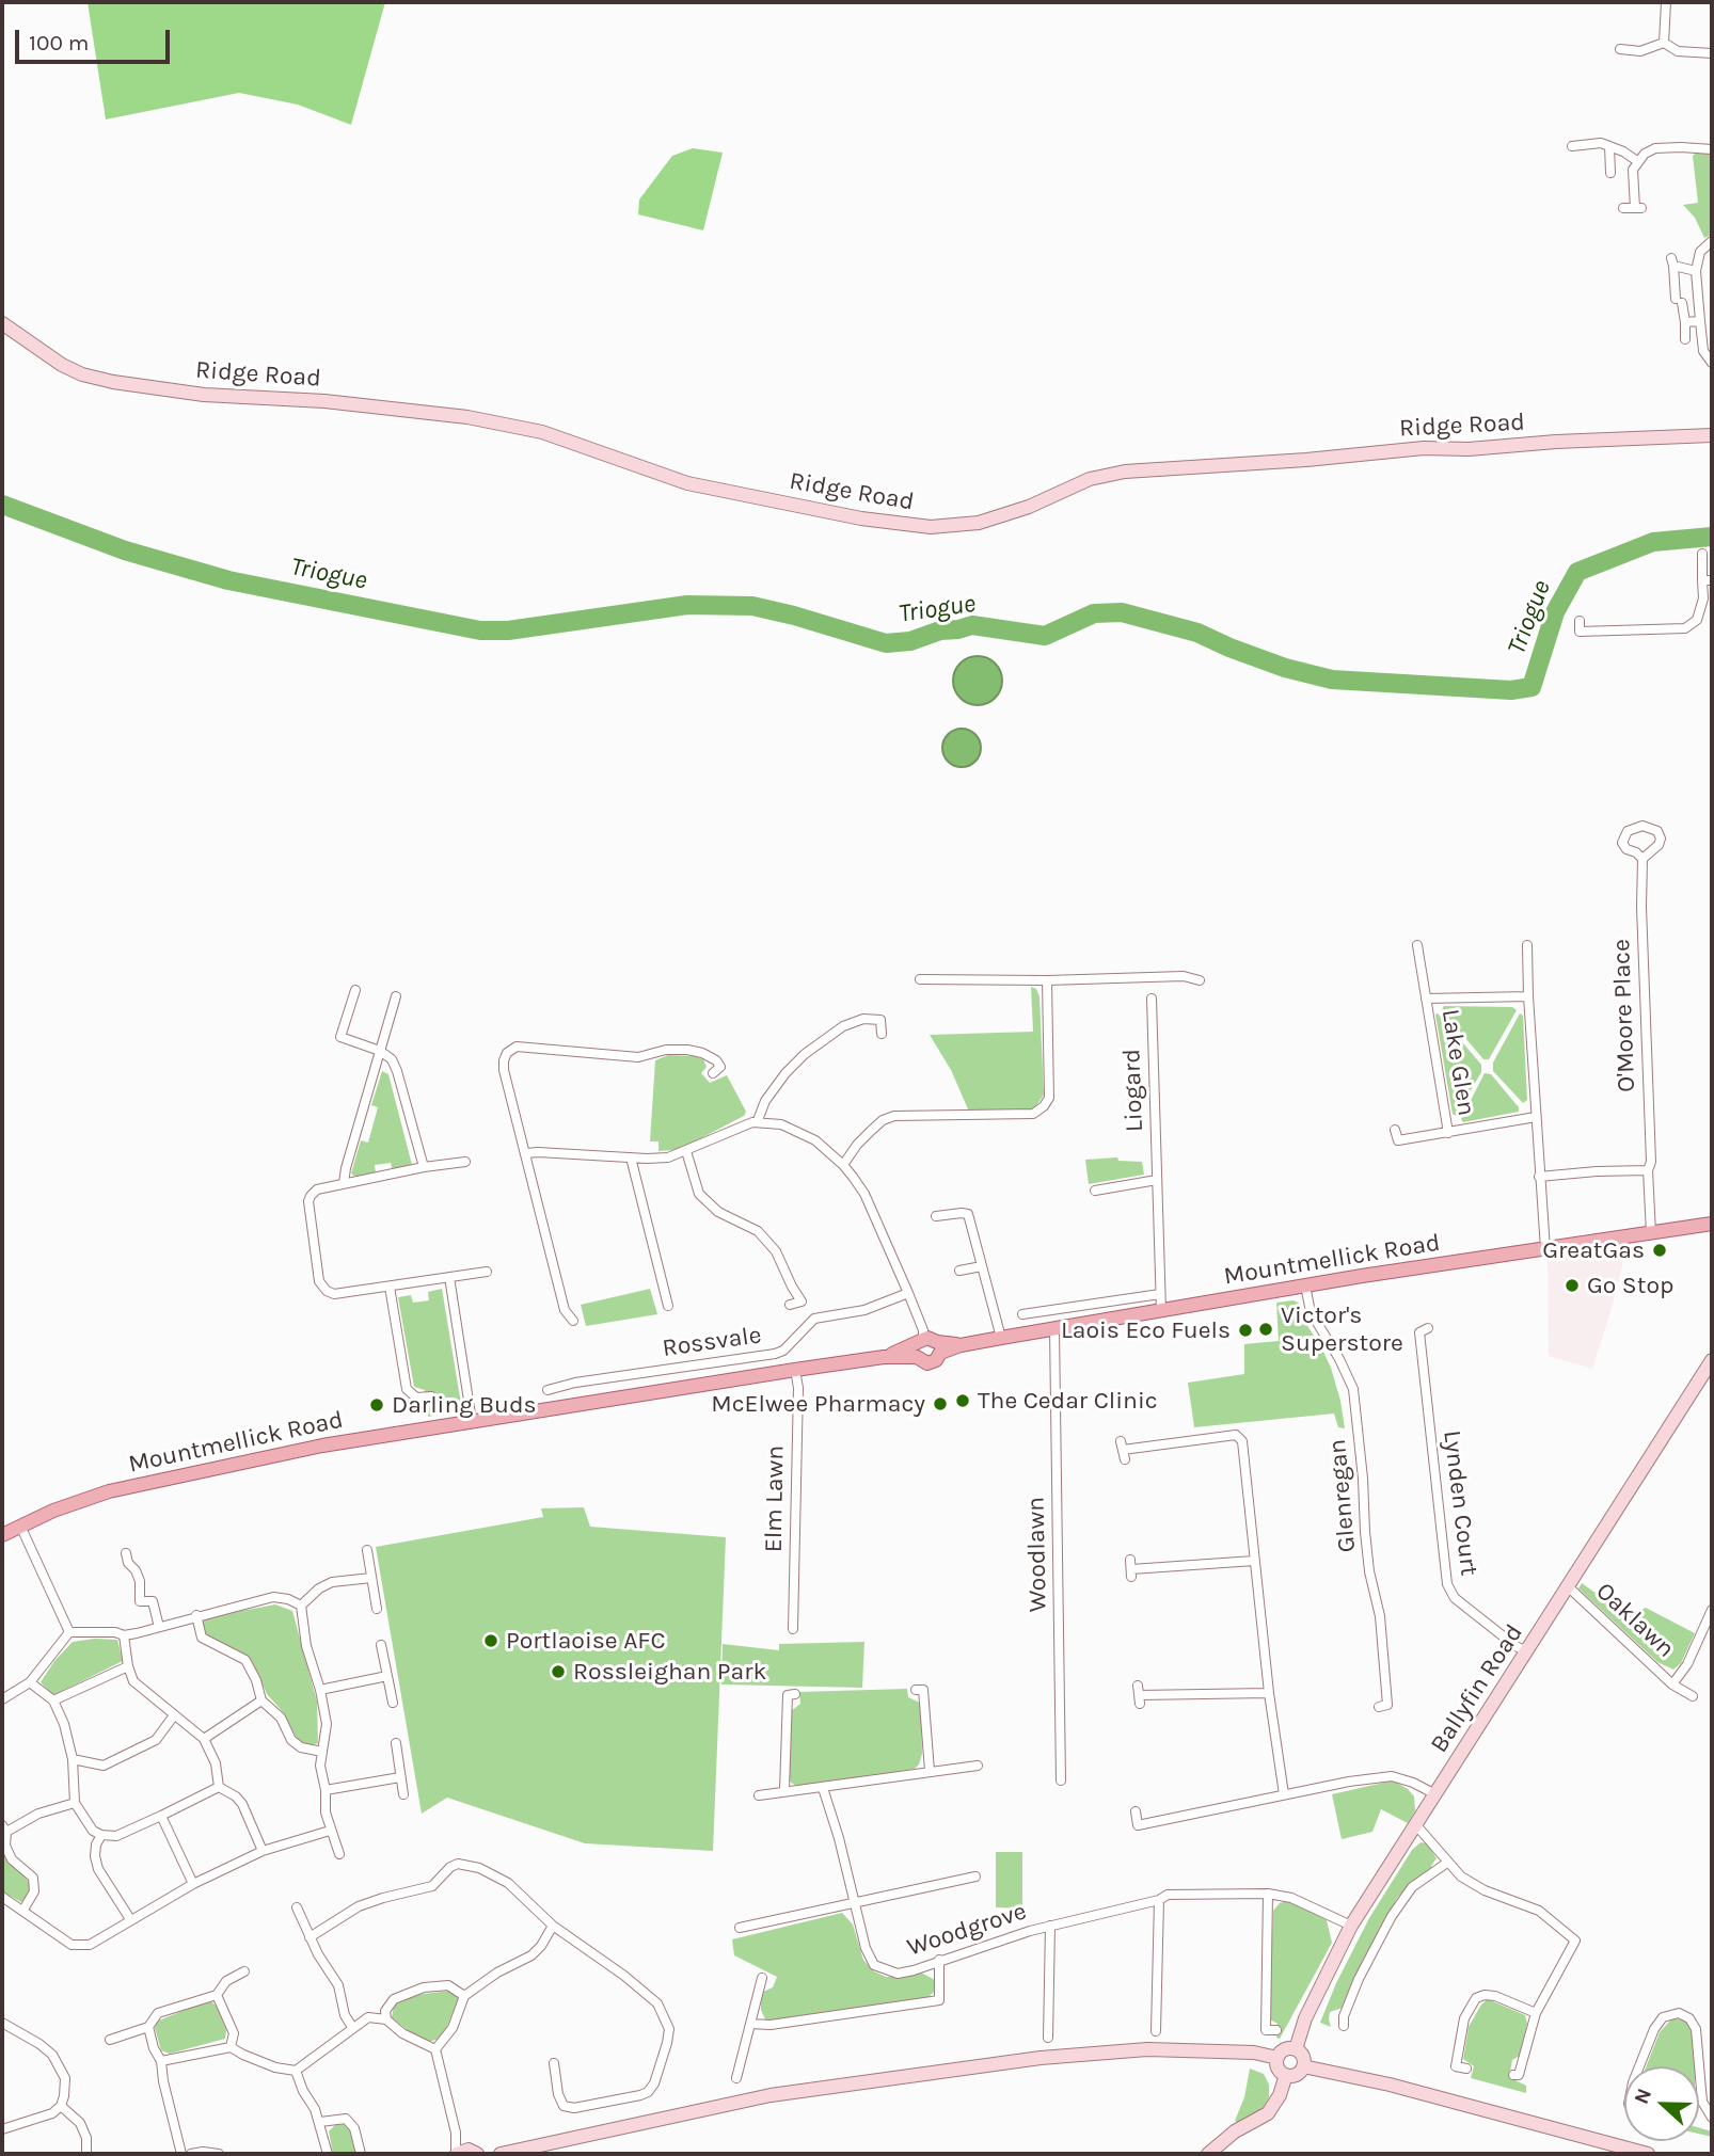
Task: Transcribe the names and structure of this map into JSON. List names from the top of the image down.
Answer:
{
  "streets": {
    "main road": ["Mountmellick Road"],
    "street": [
      "Ridge Road",
      "O'Moore Place",
      "Lake Glen",
      "Liogard",
      "Rossvale",
      "Glenregan",
      "Elm Lawn",
      "Lynden Court",
      "Woodlawn",
      "Oaklawn",
      "Ballyfin Road",
      "Woodgrove"
    ]
  },
  "crossings": [
    ["O'Moore Place", "Mountmellick Road"],
    ["Liogard", "Mountmellick Road"],
    ["Mountmellick Road", "Glenregan"],
    ["Mountmellick Road", "Elm Lawn"],
    ["Mountmellick Road", "Woodlawn"],
    ["Lynden Court", "Ballyfin Road"],
    ["Oaklawn", "Ballyfin Road"],
    ["Ballyfin Road", "Woodgrove"]
  ],
  "water": ["Triogue"],
  "places": [
    "GreatGas",
    "Go Stop",
    "Victor's Superstore",
    "Laois Eco Fuels",
    "The Cedar Clinic",
    "McElwee Pharmacy",
    "Darling Buds",
    "Portlaoise AFC",
    "Rossleighan Park"
  ],
  "scale_bar": "100 m",
  "north": "left"
}
